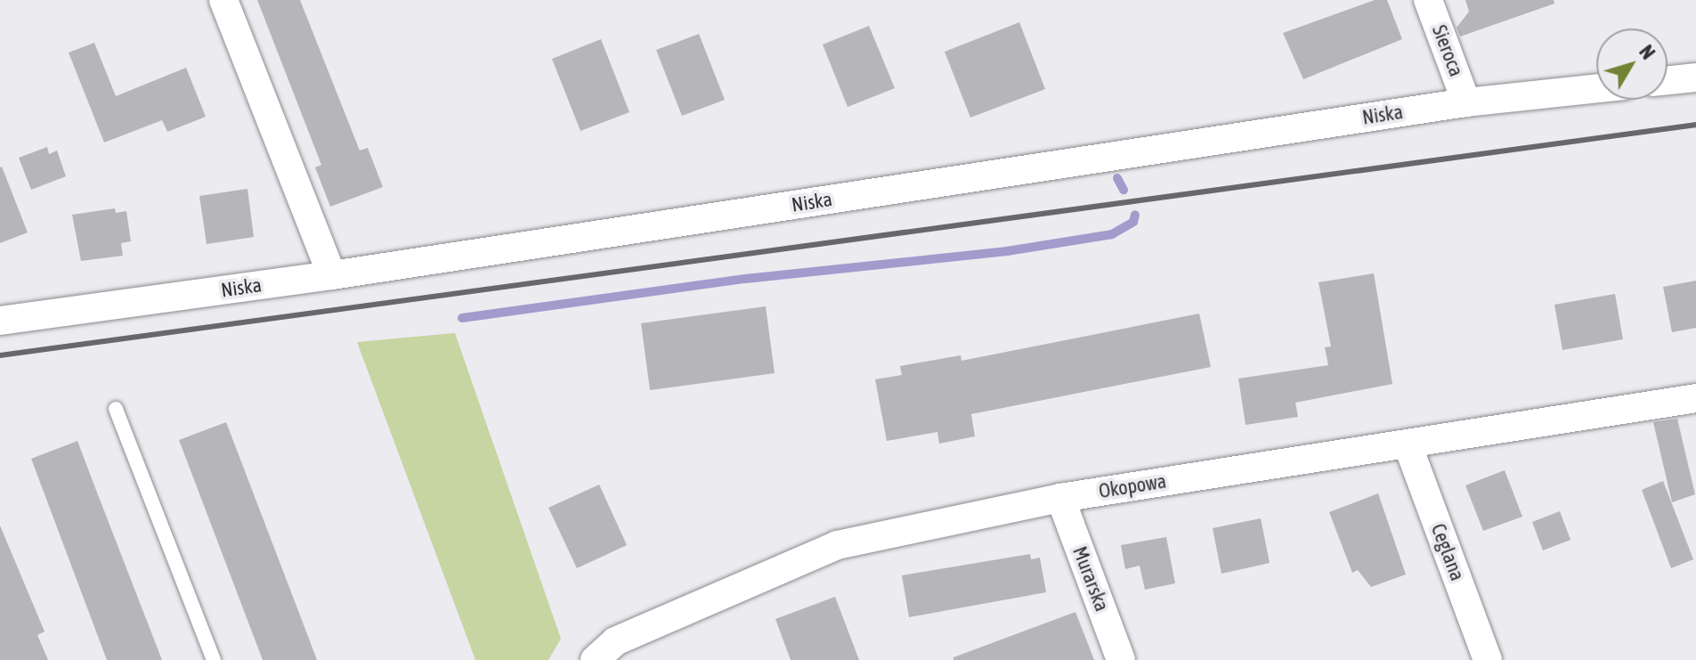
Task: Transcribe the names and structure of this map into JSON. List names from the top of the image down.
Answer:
{
  "streets": {
    "street": [
      "Sieroca",
      "Niska",
      "Okopowa",
      "Ceglana",
      "Murarska"
    ]
  },
  "crossings": [
    ["Sieroca", "Niska"],
    ["Okopowa", "Ceglana"],
    ["Okopowa", "Murarska"]
  ],
  "north": "top right"
}
